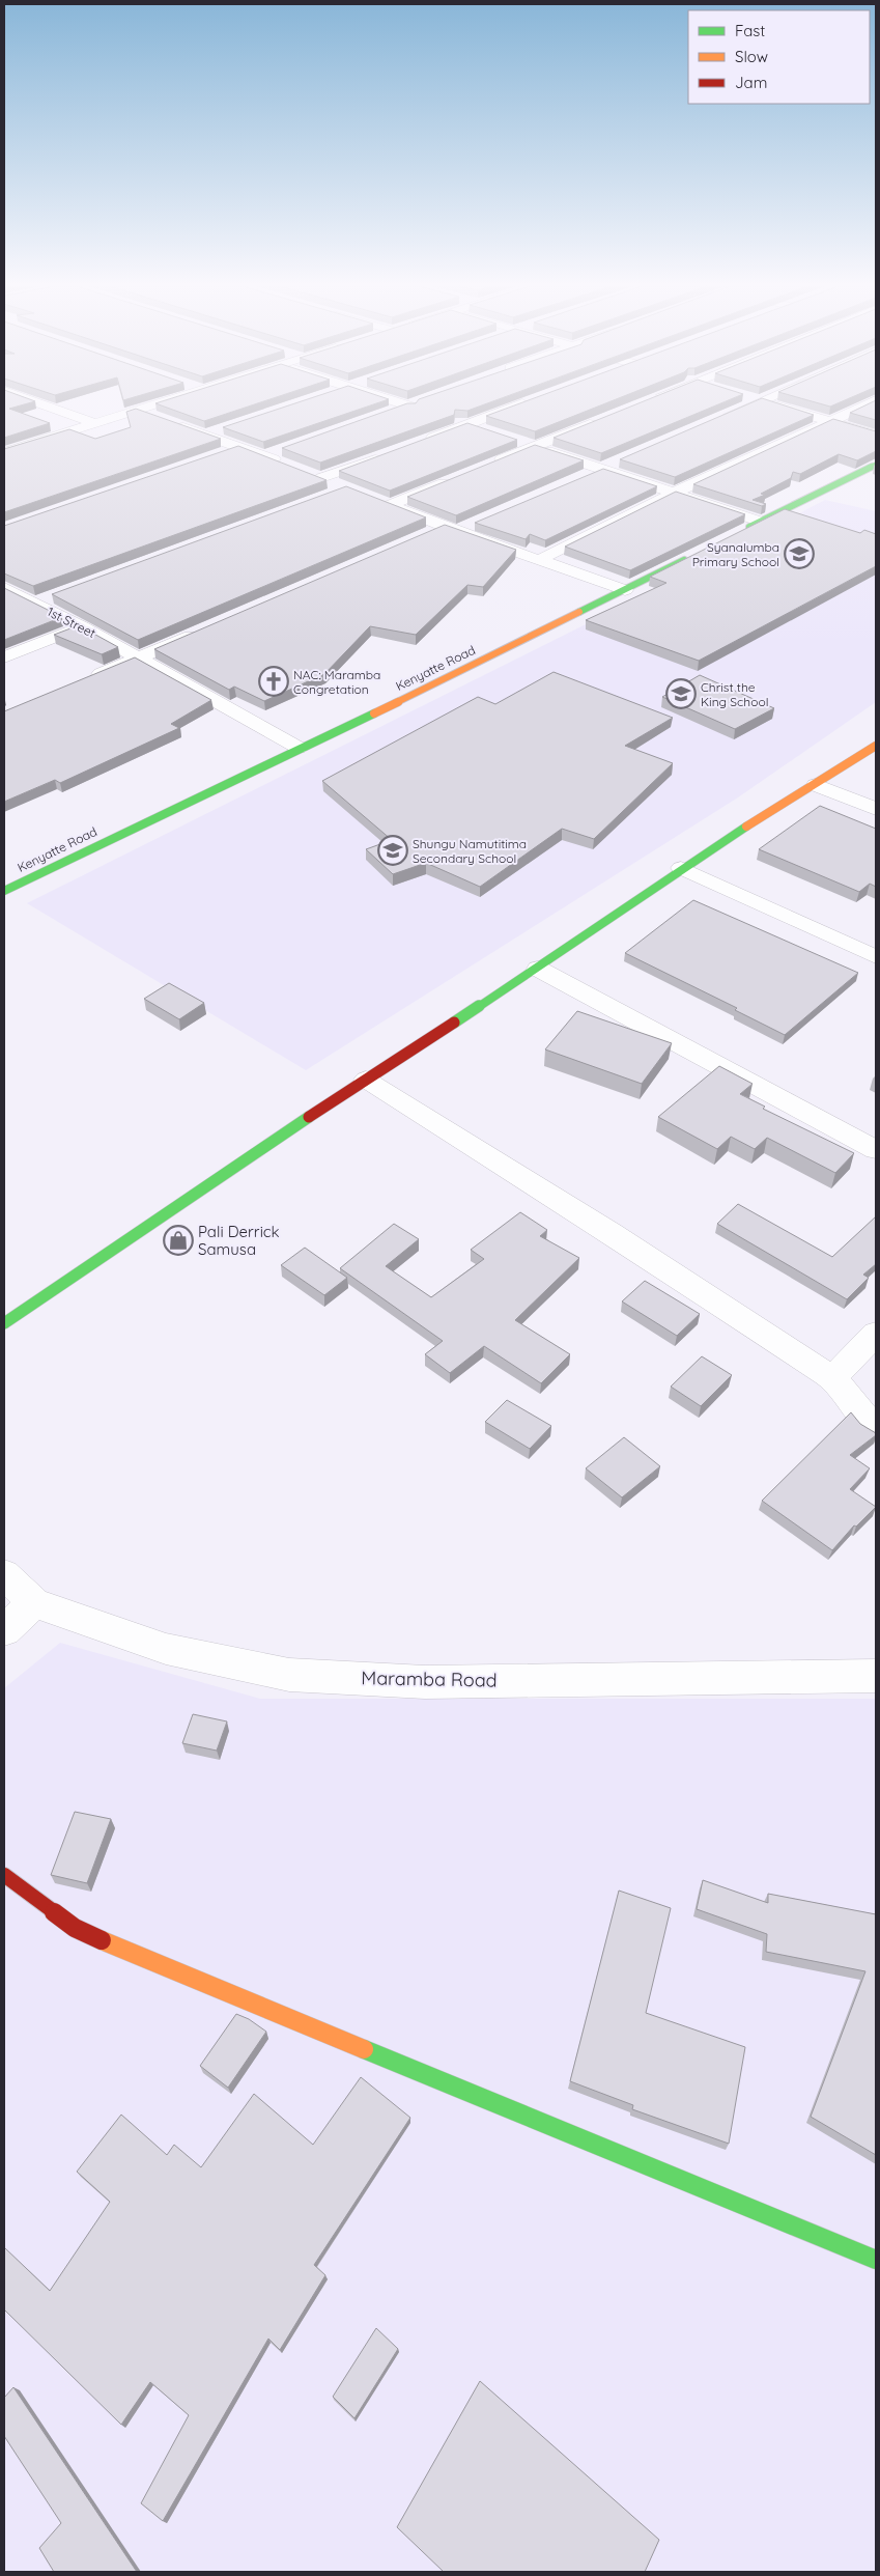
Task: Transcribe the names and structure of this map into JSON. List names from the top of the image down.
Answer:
{
  "streets": {
    "street": ["1st Street", "Kenyatte Road", "Maramba Road"]
  },
  "crossings": [
    ["1st Street", "Kenyatte Road"]
  ],
  "places": {
    "school or university": ["Syanalumba Primary School", "Christ the King School", "Shungu Namutitima Secondary School"],
    "church": ["NAC: Maramba Congretation"],
    "shop": ["Pali Derrick Samusa"]
  },
  "legend": ["Fast", "Slow", "Jam"]
}
